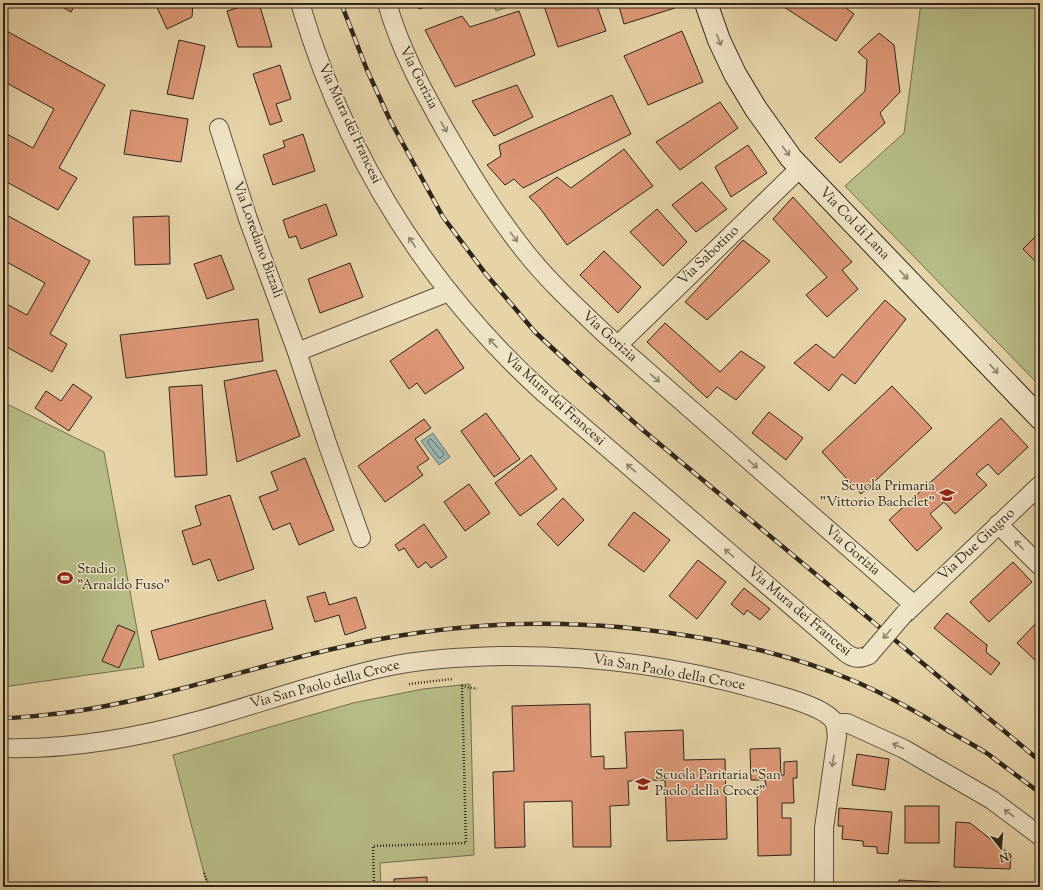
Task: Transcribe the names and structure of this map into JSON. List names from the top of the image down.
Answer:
{
  "streets": {
    "street": [
      "Via Gorizia",
      "Via Mura dei Francesi",
      "Via Col di Lana",
      "Via Loredano Bizzali",
      "Via Sabotino",
      "Via Due Giugno",
      "Via San Paolo della Croce"
    ]
  },
  "crossings": [
    ["Via Gorizia", "Via Mura dei Francesi"],
    ["Via Gorizia", "Via Sabotino"],
    ["Via Gorizia", "Via Due Giugno"],
    ["Via Mura dei Francesi", "Via Due Giugno"],
    ["Via Col di Lana", "Via Sabotino"]
  ],
  "one_way": ["Via Gorizia", "Via Mura dei Francesi", "Via Col di Lana"],
  "places": {
    "school or university": ["Scuola Primaria \"Vittorio Bachelet\"", "Scuola Paritaria \"San Paolo della Croce\""],
    "sports": ["Stadio \"Arnaldo Fuso\""]
  },
  "north": "bottom"
}
